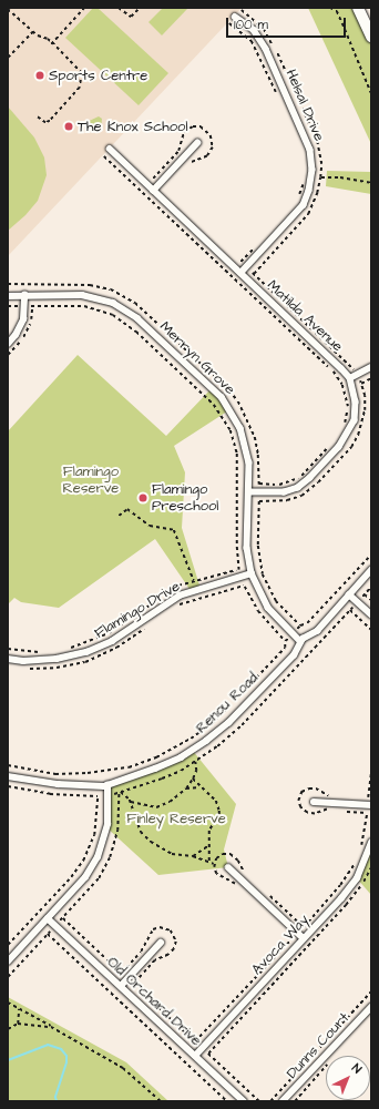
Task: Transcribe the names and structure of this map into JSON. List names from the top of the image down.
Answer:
{
  "streets": {
    "street": [
      "Helsal Drive",
      "Matilda Avenue",
      "Merryn Grove",
      "Flamingo Drive",
      "Renou Road",
      "Avoca Way",
      "Old Orchard Drive",
      "Dunns Court"
    ]
  },
  "crossings": [
    ["Helsal Drive", "Matilda Avenue"],
    ["Merryn Grove", "Flamingo Drive"],
    ["Merryn Grove", "Renou Road"],
    ["Avoca Way", "Old Orchard Drive"]
  ],
  "parks": ["Flamingo Reserve", "Finley Reserve"],
  "places": ["Sports Centre", "The Knox School", "Flamingo Preschool"],
  "scale_bar": "100 m",
  "north": "top right"
}
